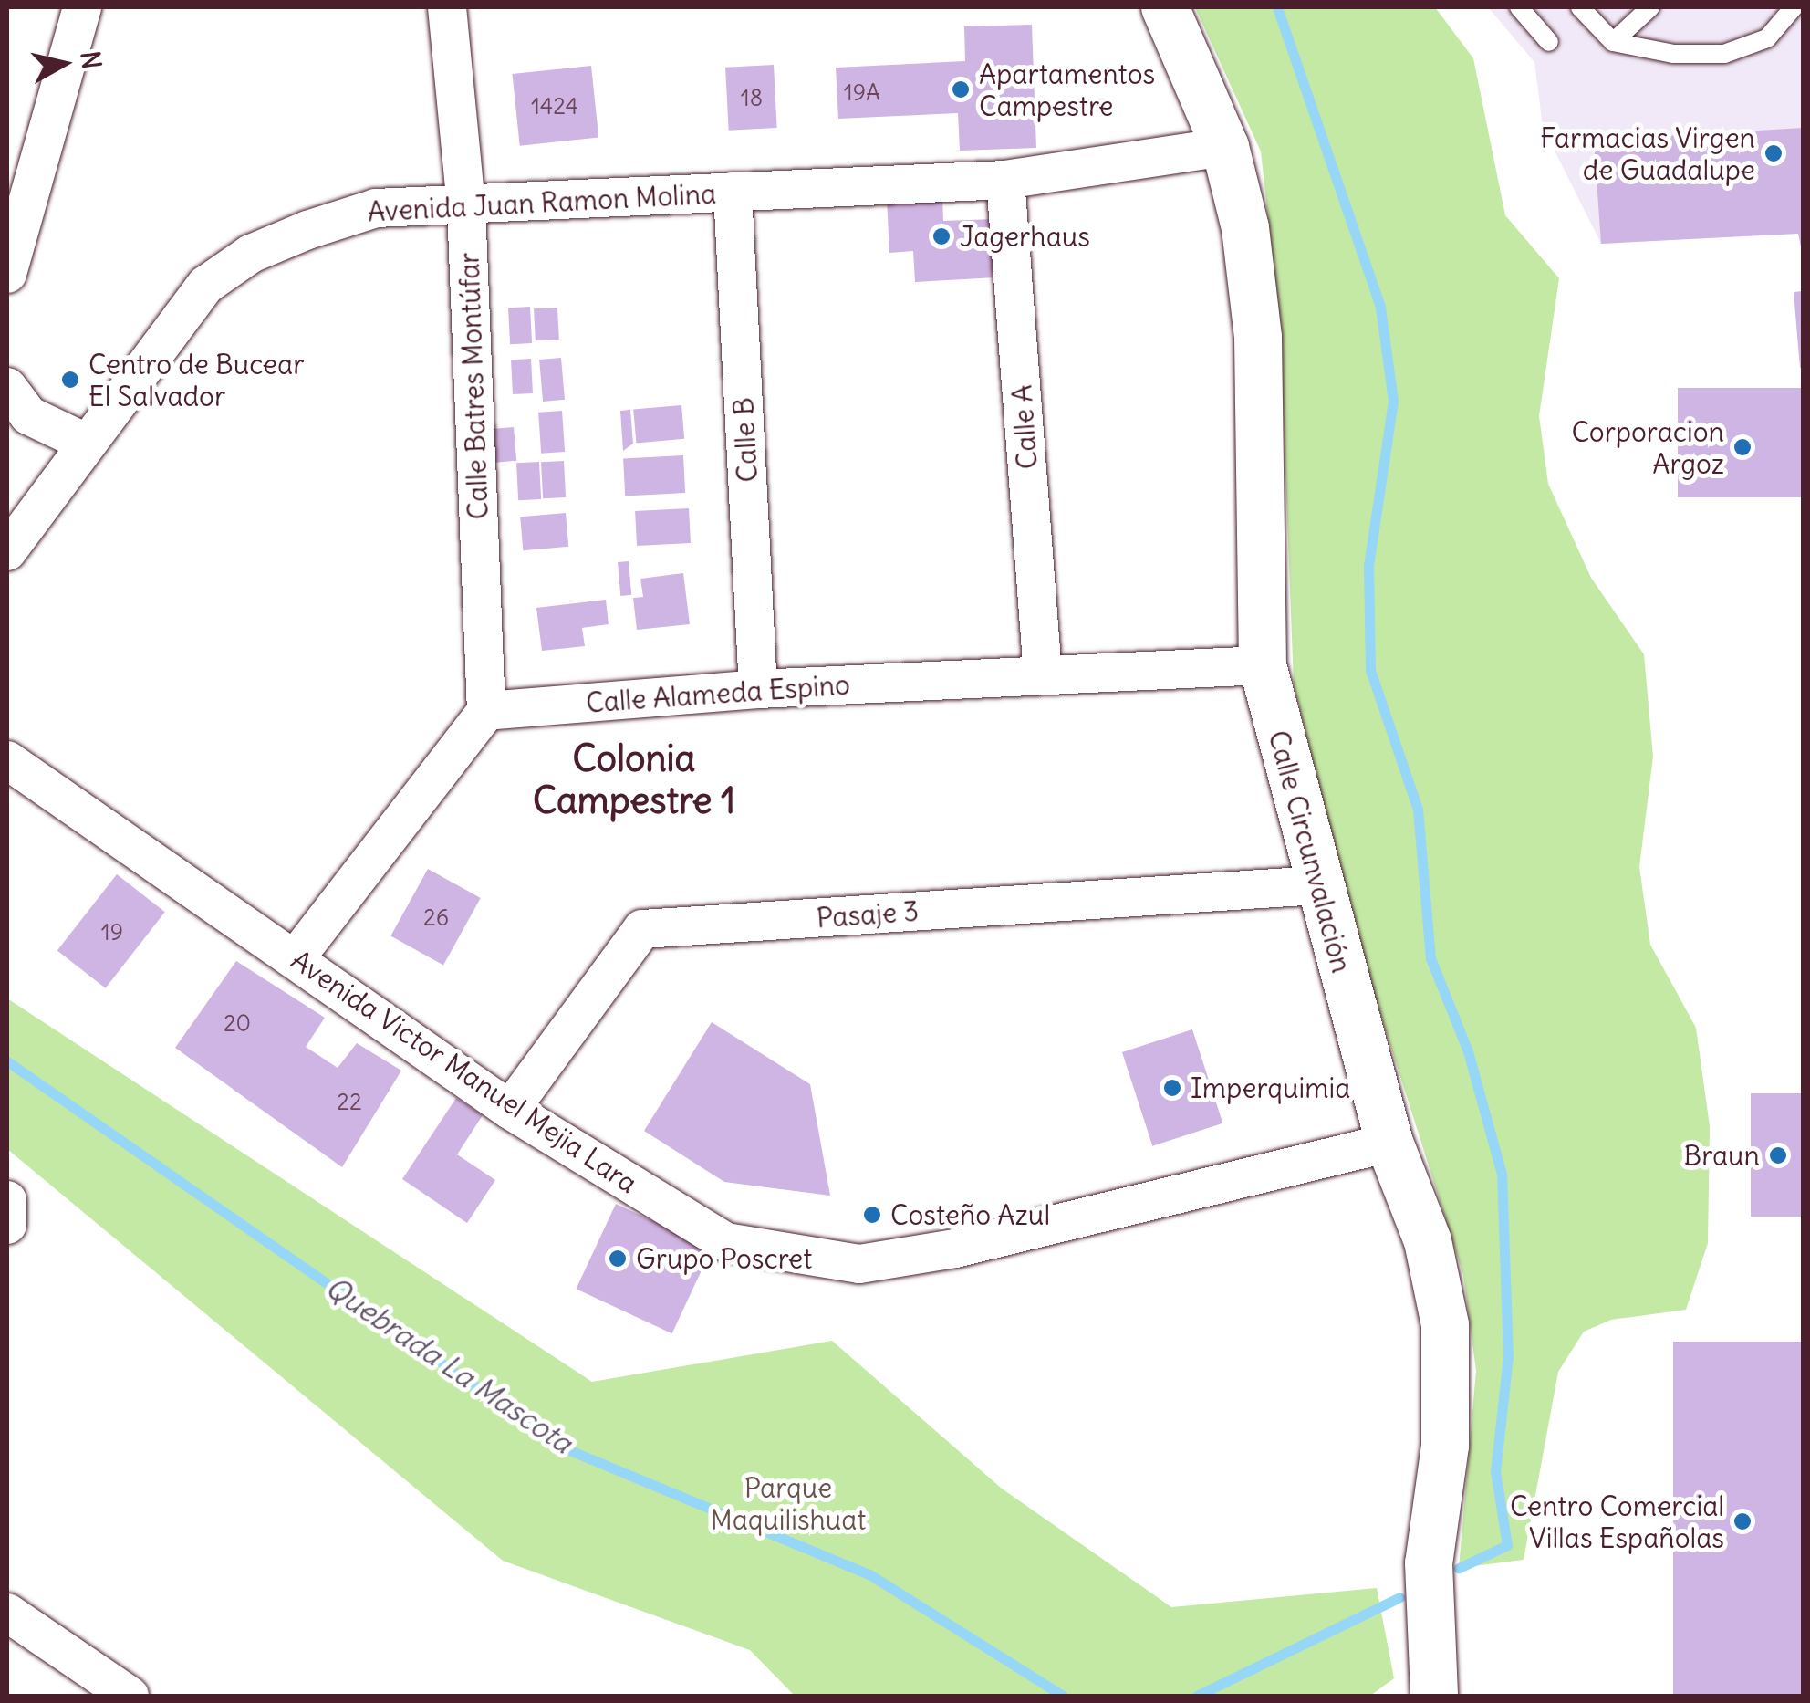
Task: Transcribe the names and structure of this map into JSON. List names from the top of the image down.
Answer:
{
  "streets": {
    "street": [
      "Avenida Juan Ramon Molina",
      "Calle Batres Montúfar",
      "Calle A",
      "Calle B",
      "Calle Alameda Espino",
      "Calle Circunvalación",
      "Pasaje 3",
      "Avenida Victor Manuel Mejia Lara"
    ]
  },
  "crossings": [
    ["Avenida Juan Ramon Molina", "Calle Batres Montúfar"],
    ["Avenida Juan Ramon Molina", "Calle A"],
    ["Avenida Juan Ramon Molina", "Calle B"],
    ["Avenida Juan Ramon Molina", "Calle Circunvalación"],
    ["Calle Batres Montúfar", "Calle Alameda Espino"],
    ["Calle A", "Calle Alameda Espino"],
    ["Calle B", "Calle Alameda Espino"],
    ["Calle Alameda Espino", "Calle Circunvalación"],
    ["Calle Circunvalación", "Pasaje 3"],
    ["Calle Circunvalación", "Avenida Victor Manuel Mejia Lara"],
    ["Pasaje 3", "Avenida Victor Manuel Mejia Lara"]
  ],
  "districts": ["Colonia Campestre 1"],
  "water": ["Quebrada La Mascota"],
  "parks": ["Parque Maquilishuat"],
  "places": [
    "Apartamentos Campestre",
    "Farmacias Virgen de Guadalupe",
    "Jagerhaus",
    "Centro de Bucear El Salvador",
    "Corporacion Argoz",
    "Imperquimia",
    "Braun",
    "Costeño Azul",
    "Grupo Poscret",
    "Centro Comercial Villas Españolas"
  ],
  "house_numbers": [
    "19A",
    "18",
    "1424",
    "26",
    "19",
    "20",
    "22"
  ],
  "north": "right"
}
